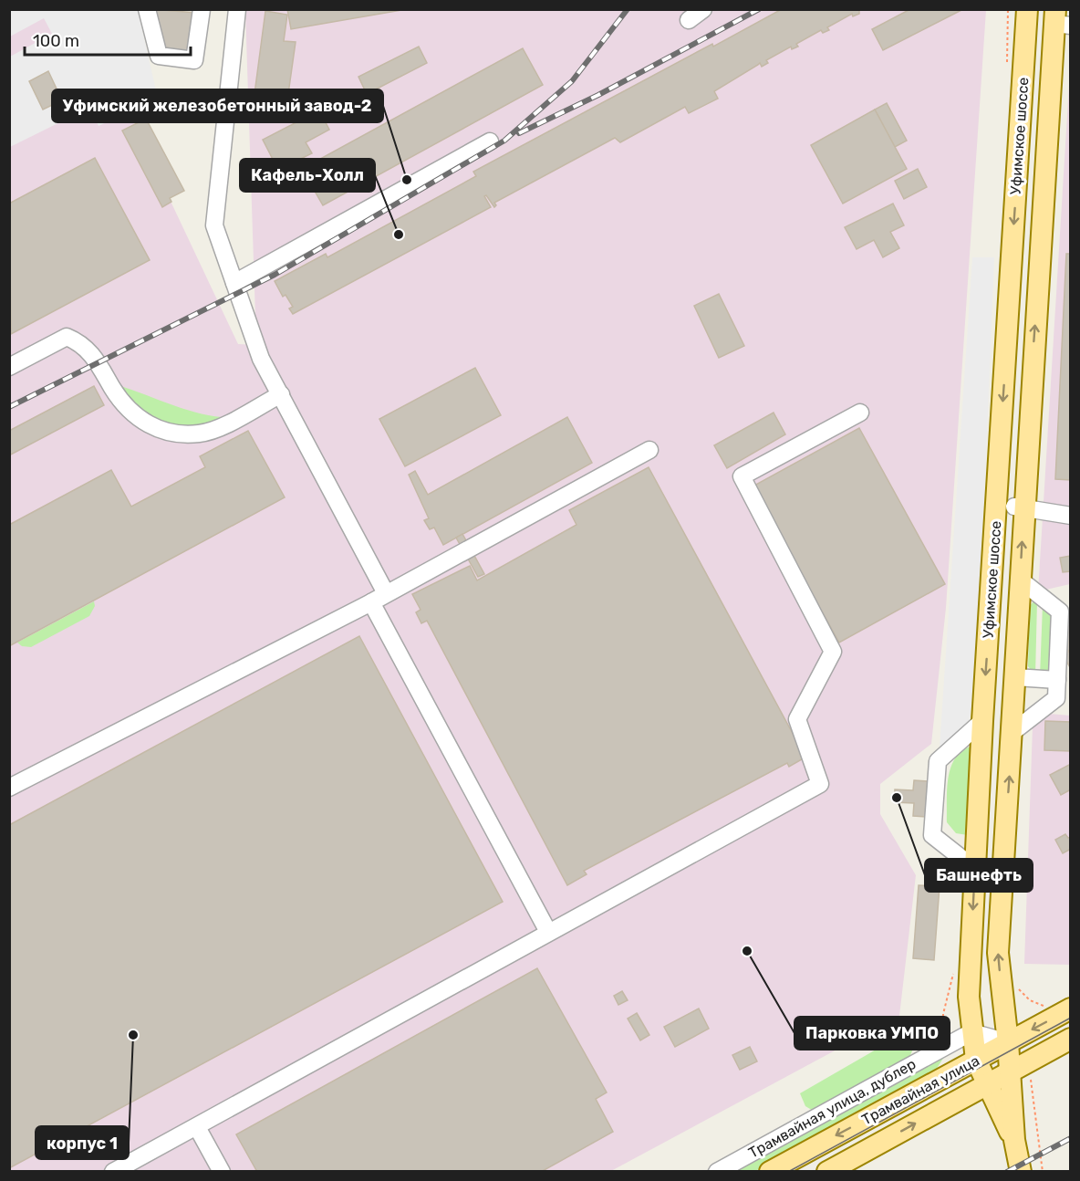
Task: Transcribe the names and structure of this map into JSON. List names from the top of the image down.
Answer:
{
  "streets": {
    "main road": ["Уфимское шоссе", "Трамвайная улица"],
    "street": ["Трамвайная улица, дублер"]
  },
  "crossings": [
    ["Уфимское шоссе", "Трамвайная улица"],
    ["Уфимское шоссе", "Трамвайная улица, дублер"]
  ],
  "places": [
    "Уфимский железобетонный завод-2",
    "Кафель-Холл",
    "Башнефть",
    "Парковка УМПО",
    "корпус 1"
  ],
  "scale_bar": "100 m"
}
